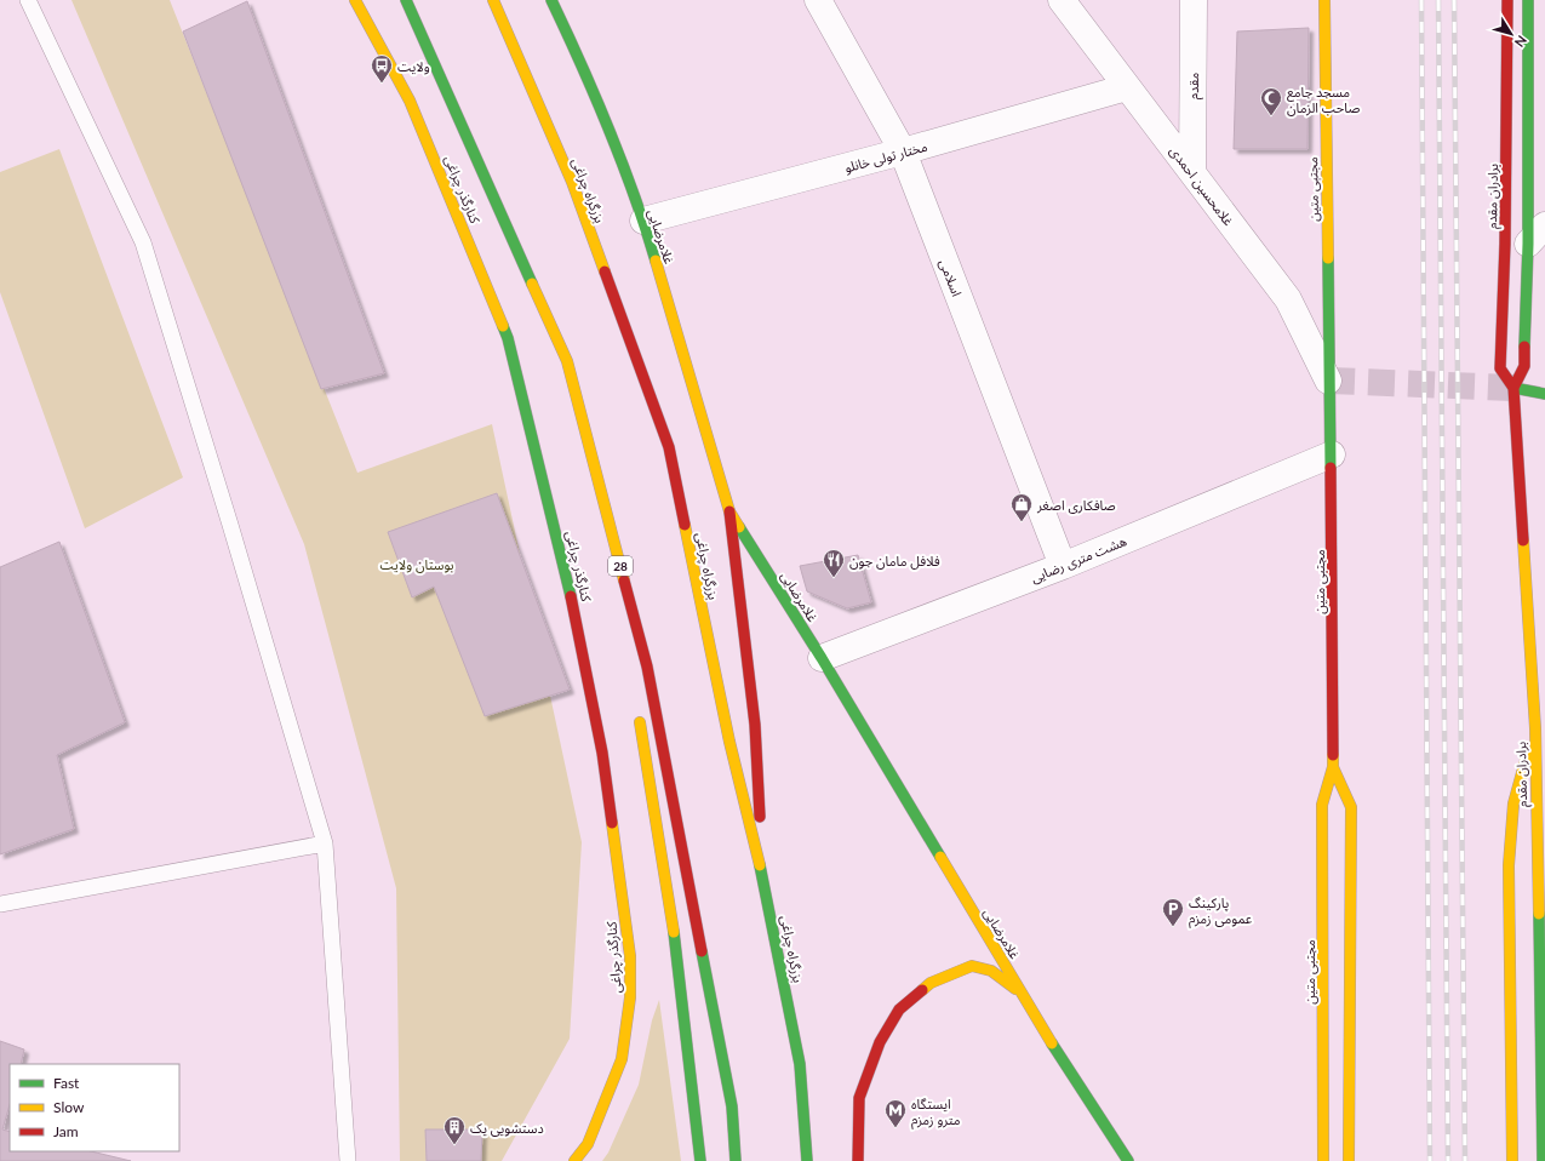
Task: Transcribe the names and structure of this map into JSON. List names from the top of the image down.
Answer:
{
  "streets": {
    "main road": [
      "کنارگذر چراغی",
      "مجتبی متین",
      "بزرگراه چراغی",
      "برادران مقدم",
      "غلامرضایی",
      "28"
    ],
    "street": [
      "مقدم",
      "مختار تولی خانلو",
      "غلامحسین احمدی",
      "اسلامی",
      "هشت متری رضایی"
    ]
  },
  "crossings": [
    ["مقدم", "غلامحسین احمدی"],
    ["مختار تولی خانلو", "غلامحسین احمدی"],
    ["مختار تولی خانلو", "غلامرضایی"],
    ["مختار تولی خانلو", "اسلامی"],
    ["غلامحسین احمدی", "مجتبی متین"],
    ["مجتبی متین", "هشت متری رضایی"],
    ["غلامرضایی", "هشت متری رضایی"],
    ["اسلامی", "هشت متری رضایی"]
  ],
  "parks": ["بوستان ولایت"],
  "places": {
    "bus stop": ["ولایت"],
    "mosque": ["مسجد جامع صاحب الزمان"],
    "shop": ["صافکاری اصغر"],
    "restaurant": ["فلافل مامان جون"],
    "parking": ["پارکینگ عمومی زمزم"],
    "metro station": ["ایستگاه مترو زمزم"],
    "building": ["دستشویی یک"]
  },
  "legend": ["Fast", "Slow", "Jam"],
  "north": "bottom right"
}
